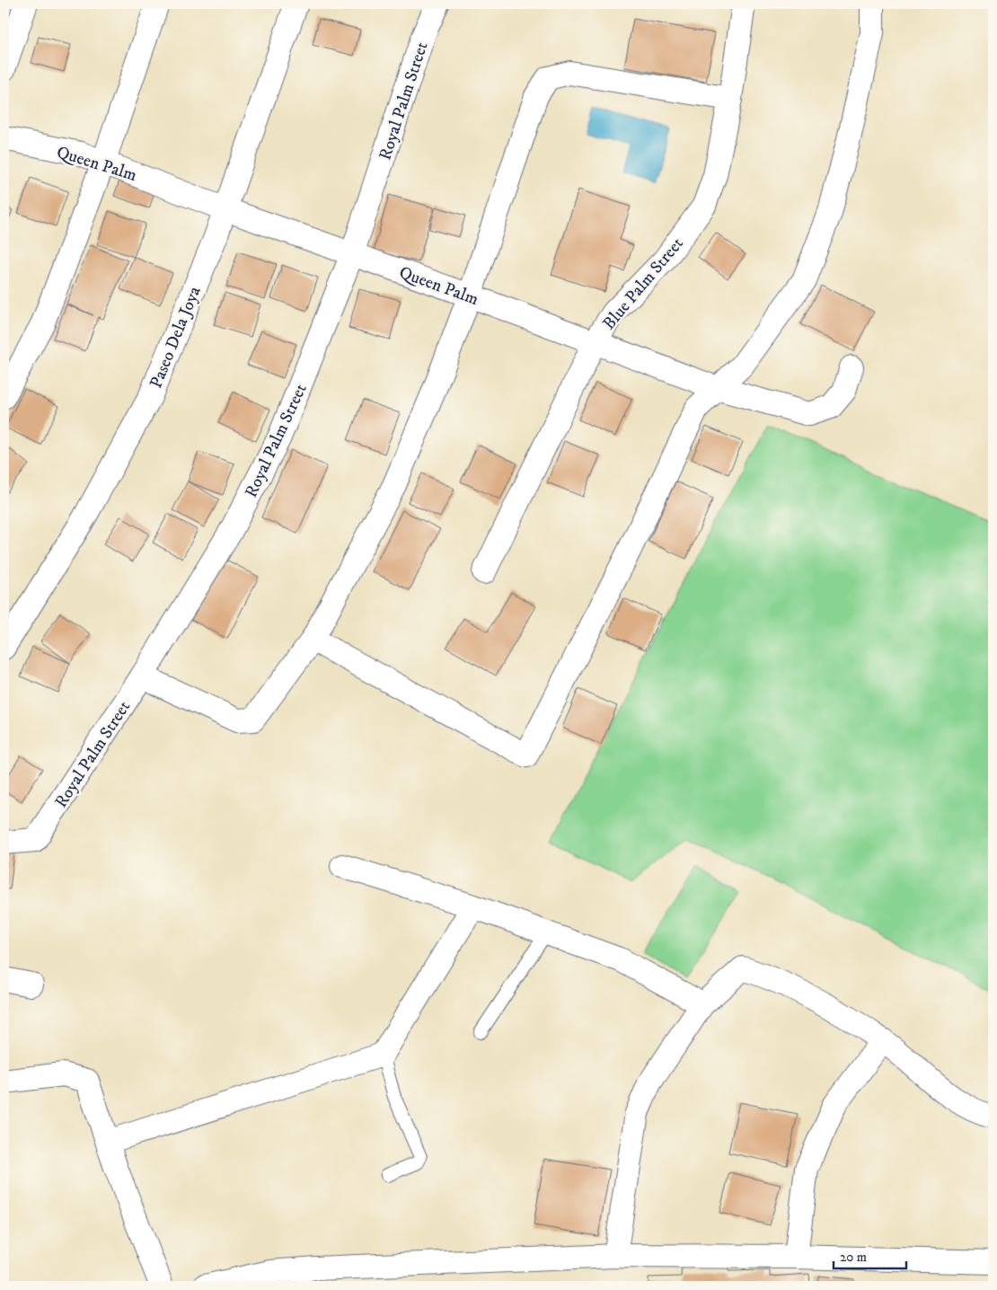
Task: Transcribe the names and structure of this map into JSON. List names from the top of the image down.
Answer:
{
  "streets": {
    "street": [
      "Royal Palm Street",
      "Queen Palm",
      "Blue Palm Street",
      "Paseo Dela Joya"
    ]
  },
  "crossings": [
    ["Royal Palm Street", "Queen Palm"],
    ["Queen Palm", "Blue Palm Street"],
    ["Queen Palm", "Paseo Dela Joya"]
  ],
  "scale_bar": "20 m"
}
